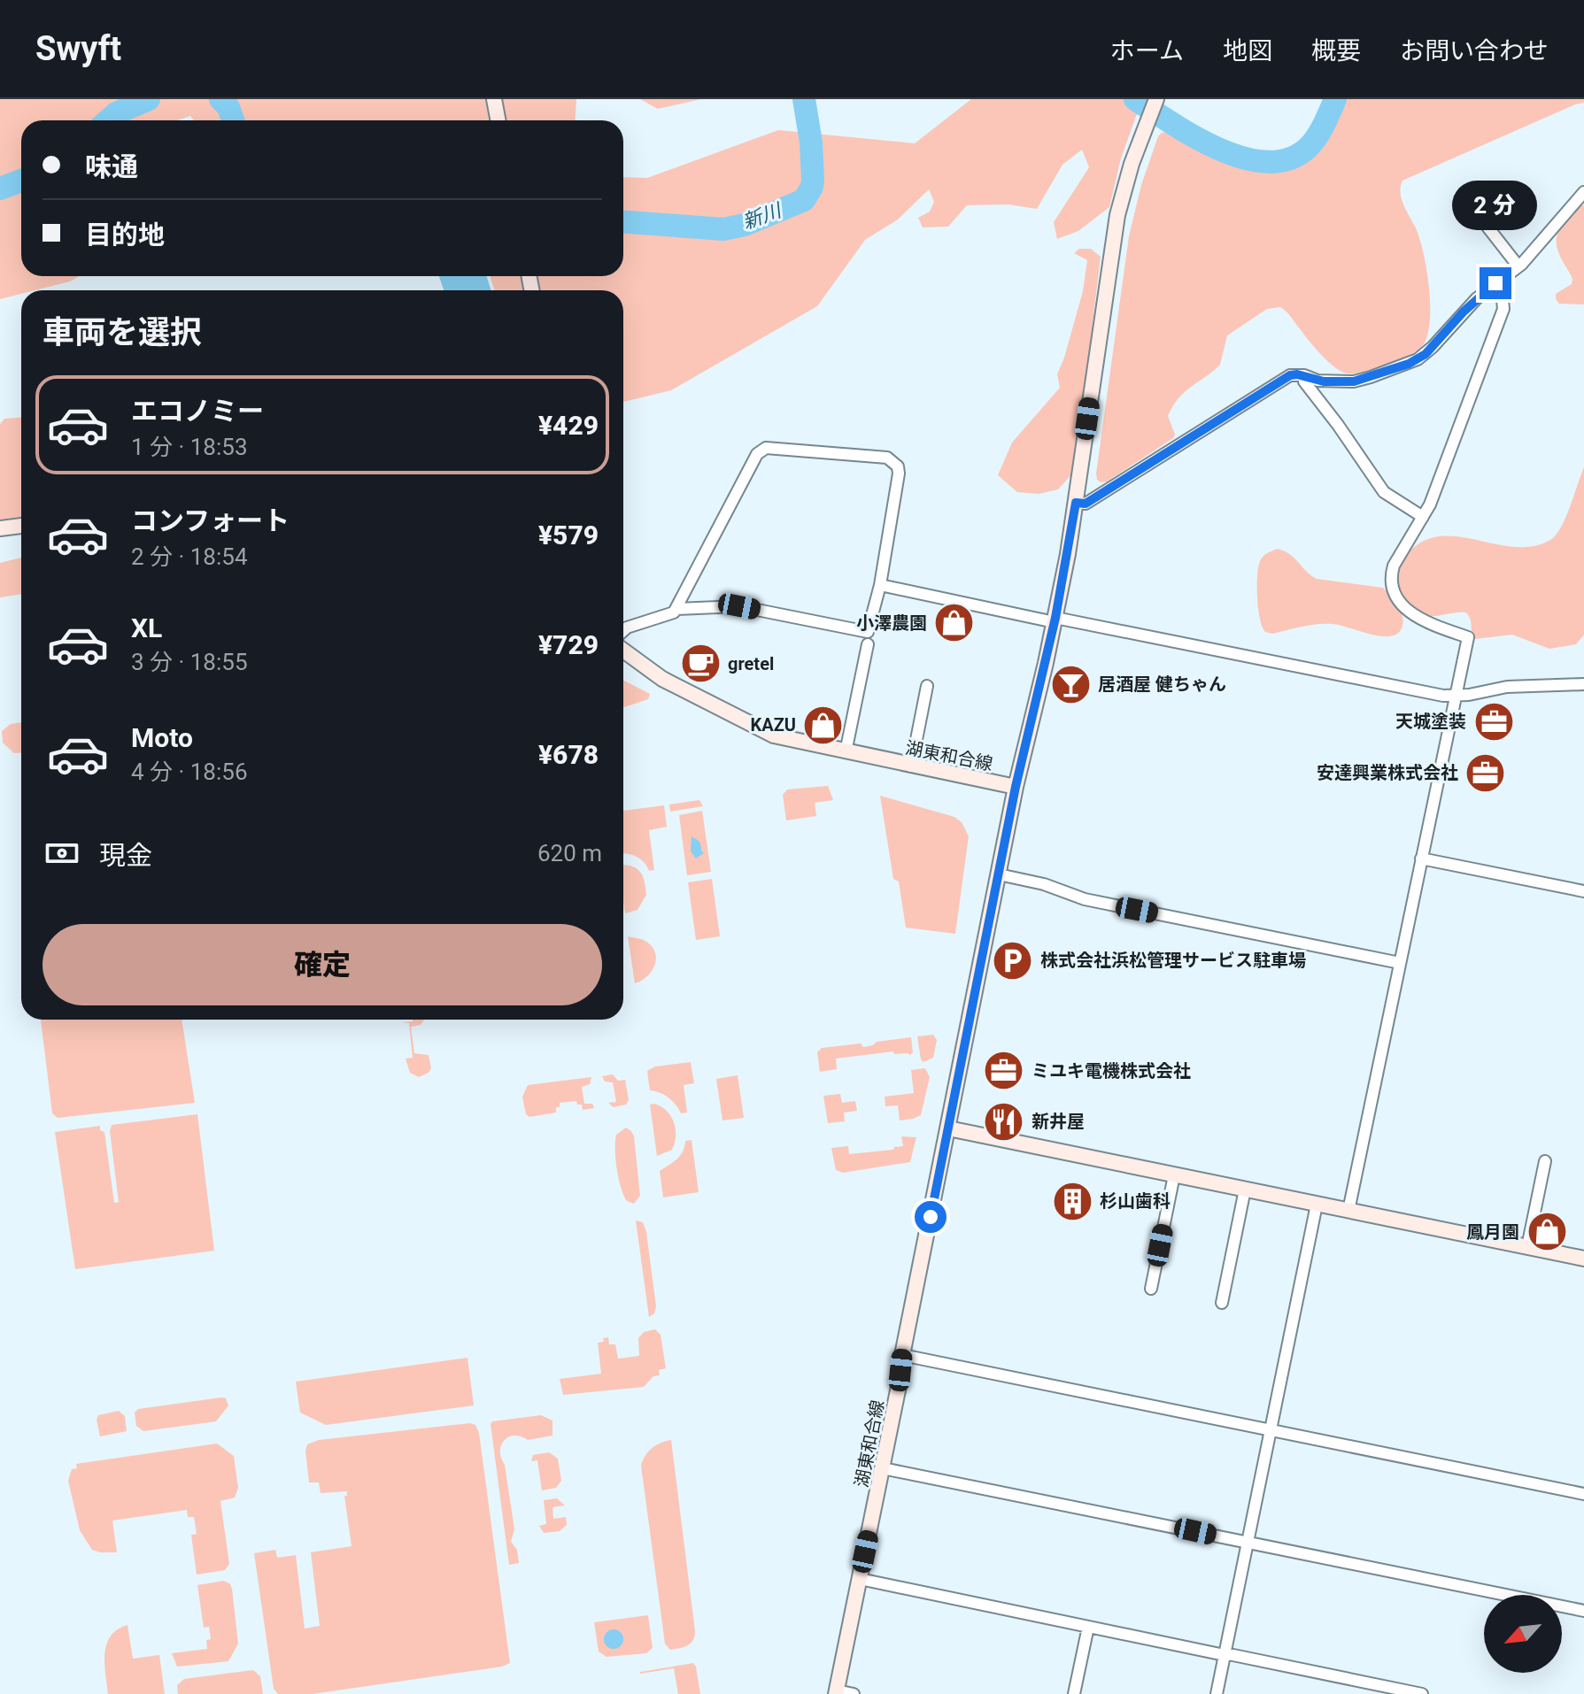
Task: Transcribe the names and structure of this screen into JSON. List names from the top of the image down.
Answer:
{
  "streets": {
    "main road": ["湖東和合線"]
  },
  "water": ["新川"],
  "places": {
    "shop": ["小澤農園", "KAZU", "鳳月園"],
    "cafe": ["gretel"],
    "bar": ["居酒屋 健ちゃん"],
    "office": ["天城塗装", "安達興業株式会社", "ミユキ電機株式会社"],
    "parking": ["株式会社浜松管理サービス駐車場"],
    "restaurant": ["新井屋"],
    "building": ["杉山歯科"]
  },
  "north": "bottom left",
  "page": {
    "header": "Swyft",
    "nav": [
      "ホーム",
      "地図",
      "概要",
      "お問い合わせ"
    ],
    "banner": ["味通", "目的地"],
    "bubble": "2 分",
    "heading": "車両を選択",
    "list": [
      {
        "name": "エコノミー",
        "note": "1 分 · 18:53",
        "value": "¥429"
      },
      {
        "name": "コンフォート",
        "note": "2 分 · 18:54",
        "value": "¥579"
      },
      {
        "name": "XL",
        "note": "3 分 · 18:55",
        "value": "¥729"
      },
      {
        "name": "Moto",
        "note": "4 分 · 18:56",
        "value": "¥678"
      }
    ],
    "pay": ["現金", "620 m"],
    "buttons": "確定"
  }
}
